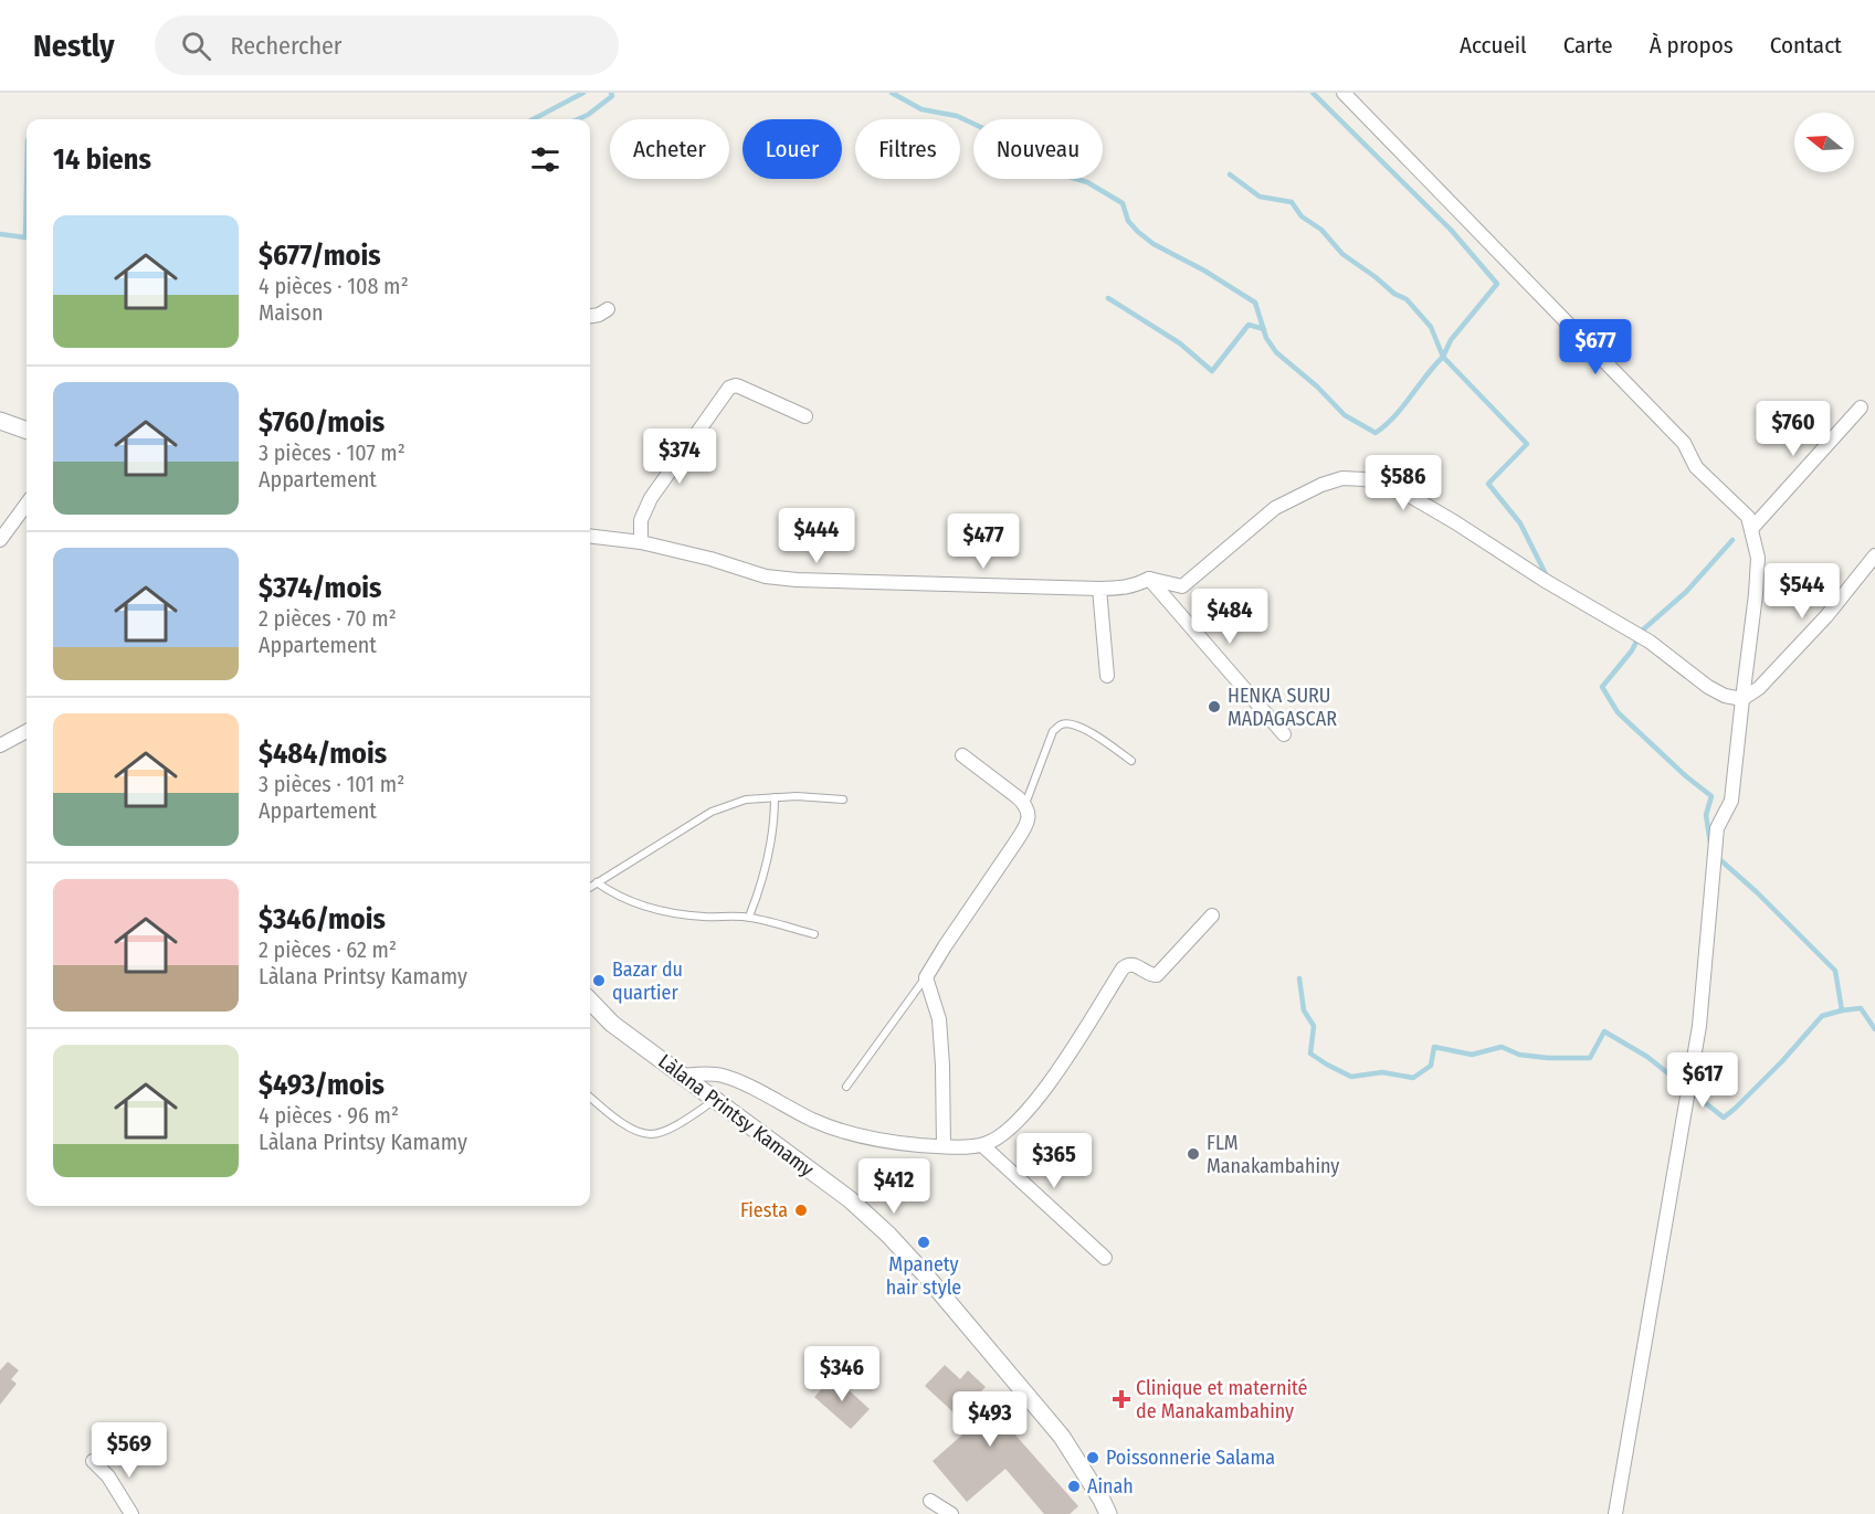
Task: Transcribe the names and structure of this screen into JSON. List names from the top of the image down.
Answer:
{
  "streets": {
    "street": ["Làlana Printsy Kamamy"]
  },
  "places": {
    "other": [
      "HENKA SURU MADAGASCAR",
      "Bazar du quartier",
      "FLM Manakambahiny",
      "Fiesta",
      "Mpanety hair style",
      "Poissonnerie Salama",
      "Ainah"
    ],
    "health": ["Clinique et maternité de Manakambahiny"]
  },
  "north": "left",
  "page": {
    "header": "Nestly",
    "search": "Rechercher",
    "nav": [
      "Accueil",
      "Carte",
      "À propos",
      "Contact"
    ],
    "chip": [
      "Acheter",
      "Louer",
      "Filtres",
      "Nouveau"
    ],
    "heading": "14 biens",
    "list": [
      {
        "name": "$677/mois",
        "note": "4 pièces · 108 m² · Maison"
      },
      {
        "name": "$760/mois",
        "note": "3 pièces · 107 m² · Appartement"
      },
      {
        "name": "$374/mois",
        "note": "2 pièces · 70 m² · Appartement"
      },
      {
        "name": "$484/mois",
        "note": "3 pièces · 101 m² · Appartement"
      },
      {
        "name": "$346/mois",
        "note": "2 pièces · 62 m² · Làlana Printsy Kamamy"
      },
      {
        "name": "$493/mois",
        "note": "4 pièces · 96 m² · Làlana Printsy Kamamy"
      }
    ],
    "price": [
      "$677",
      "$760",
      "$374",
      "$586",
      "$444",
      "$477",
      "$544",
      "$484",
      "$617",
      "$365",
      "$412",
      "$346",
      "$493",
      "$569"
    ]
  }
}
